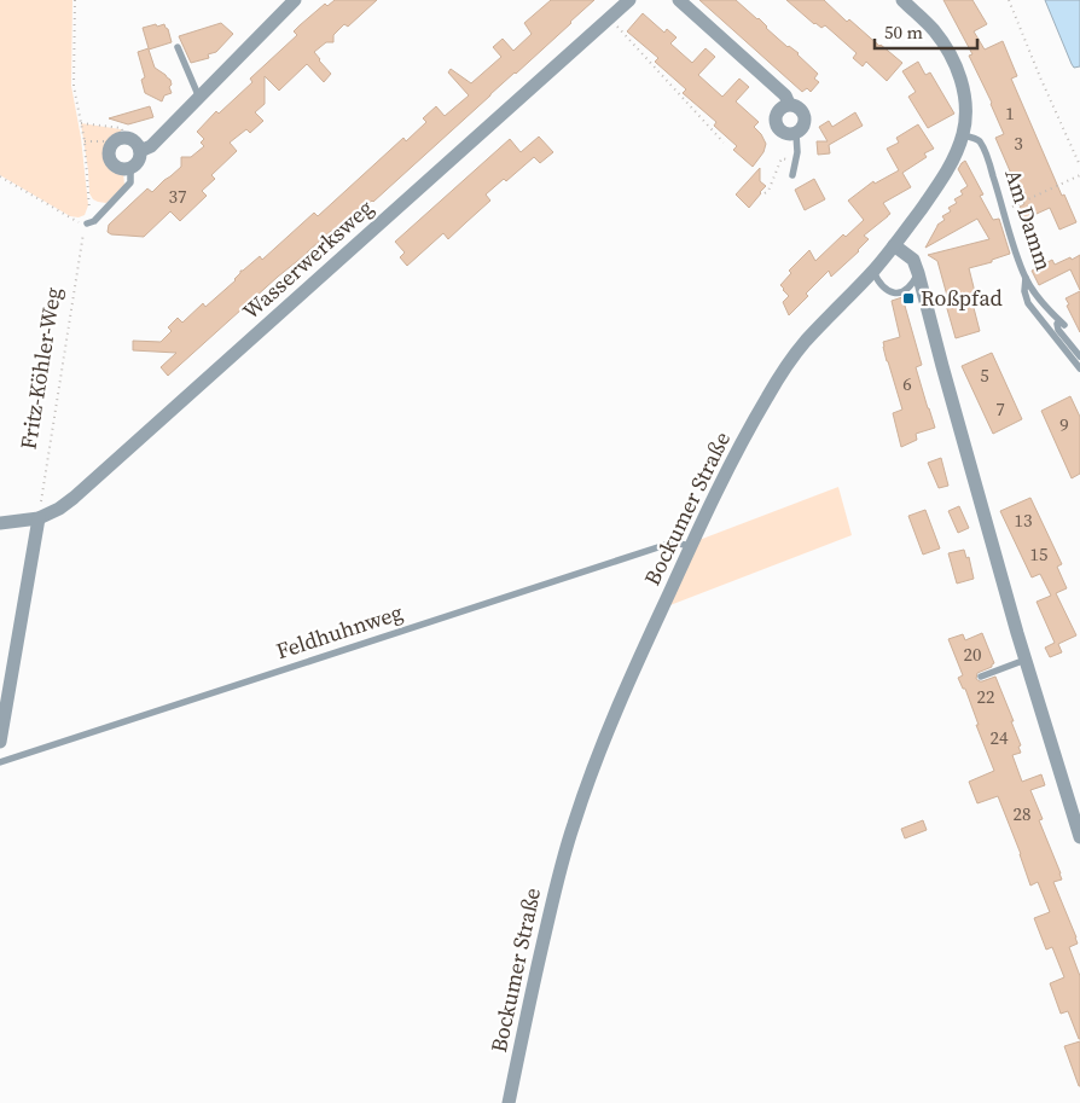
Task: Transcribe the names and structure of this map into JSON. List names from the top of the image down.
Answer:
{
  "streets": {
    "street": ["Wasserwerksweg", "Bockumer Straße"],
    "lane": ["Am Damm", "Feldhuhnweg"],
    "path": ["Fritz-Köhler-Weg"]
  },
  "crossings": [
    ["Am Damm", "Bockumer Straße"],
    ["Wasserwerksweg", "Fritz-Köhler-Weg"],
    ["Bockumer Straße", "Feldhuhnweg"]
  ],
  "places": {
    "transit": ["Roßpfad"]
  },
  "house_numbers": [
    "1",
    "3",
    "37",
    "5",
    "6",
    "7",
    "9",
    "13",
    "15",
    "20",
    "22",
    "24",
    "28"
  ],
  "scale_bar": "50 m"
}
